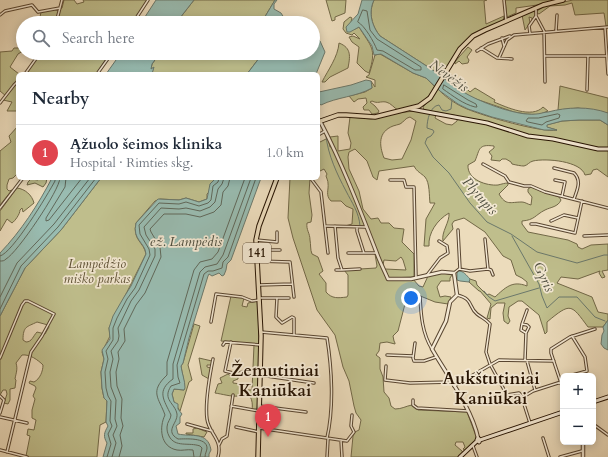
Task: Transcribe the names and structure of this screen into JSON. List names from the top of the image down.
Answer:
{
  "streets": {
    "main road": ["141"]
  },
  "districts": ["Žemutiniai Kaniūkai", "Aukštutiniai Kaniūkai"],
  "water": [
    "Nevėžis",
    "Plytupis",
    "ež. Lampėdis",
    "Gyris"
  ],
  "parks": ["Lampėdžio miško parkas"],
  "page": {
    "search": "Search here",
    "heading": "Nearby",
    "list": [
      {
        "mark": "1",
        "name": "Ąžuolo šeimos klinika",
        "note": "Hospital · Rimties skg.",
        "value": "1.0 km"
      }
    ],
    "map_buttons": ["+", "−"],
    "pins": "1"
  }
}
